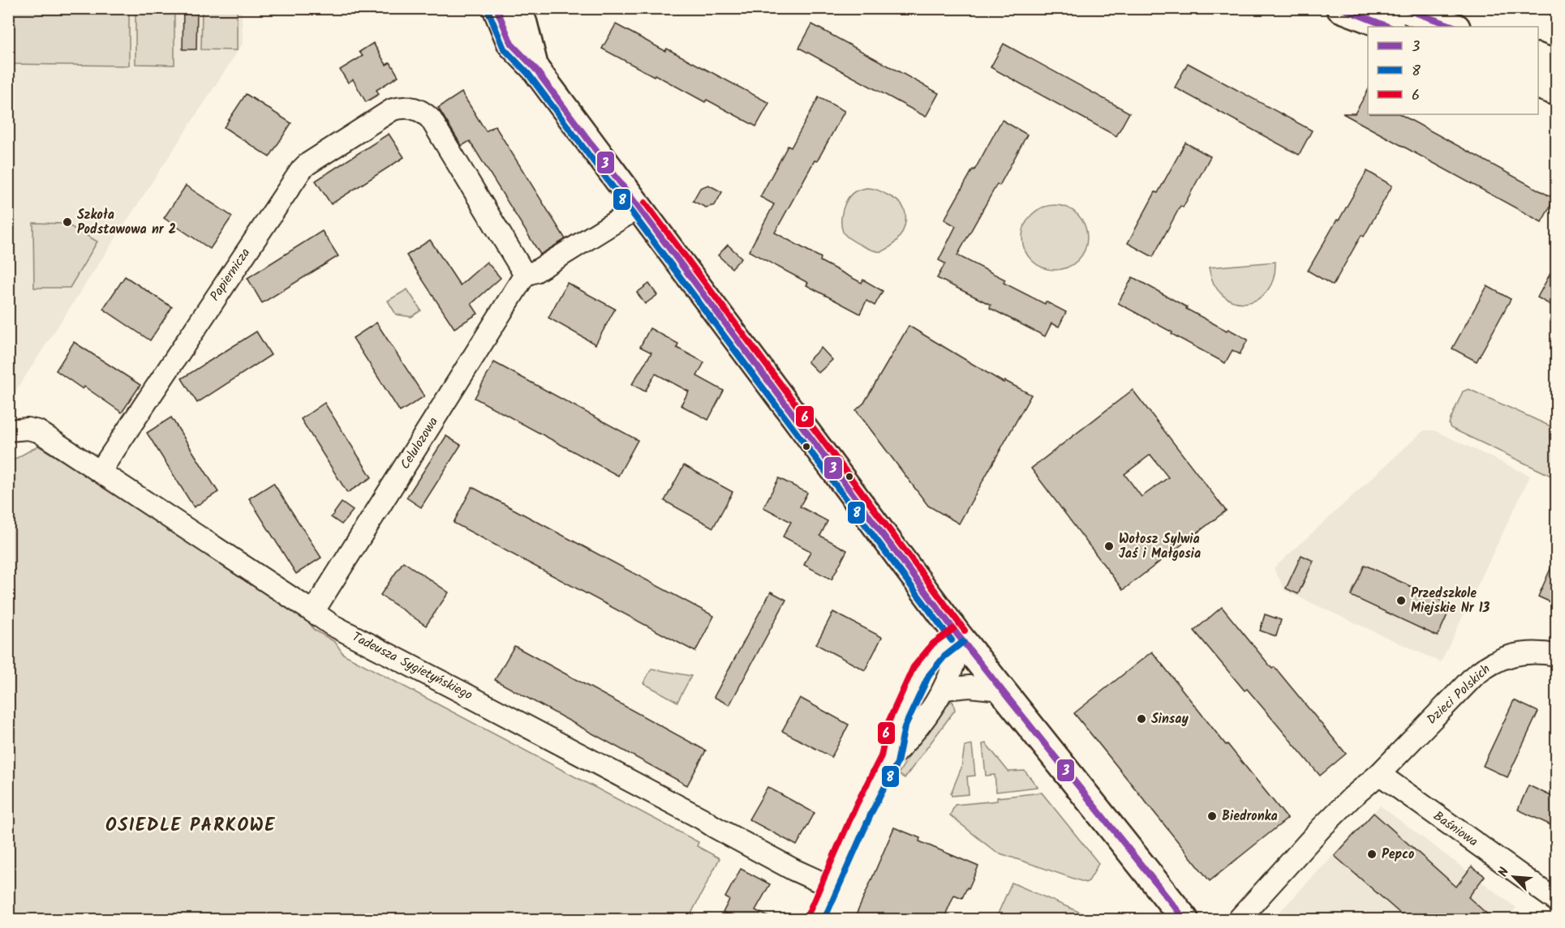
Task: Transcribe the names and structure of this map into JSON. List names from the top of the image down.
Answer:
{
  "streets": {
    "street": [
      "Papiernicza",
      "Celulozowa",
      "Tadeusza Sygietyńskiego",
      "Dzieci Polskich",
      "Baśniowa"
    ]
  },
  "crossings": [
    ["Papiernicza", "Celulozowa"],
    ["Papiernicza", "Tadeusza Sygietyńskiego"],
    ["Celulozowa", "Tadeusza Sygietyńskiego"],
    ["Dzieci Polskich", "Baśniowa"]
  ],
  "districts": ["OSIEDLE PARKOWE"],
  "places": [
    "Szkoła Podstawowa nr 2",
    "Wołosz Sylwia Jaś i Małgosia",
    "Przedszkole Miejskie Nr 13",
    "Sinsay",
    "Biedronka",
    "Pepco"
  ],
  "lines": ["transit line 3", "transit line 8", "transit line 6"],
  "legend": ["3", "8", "6"],
  "north": "top left"
}
